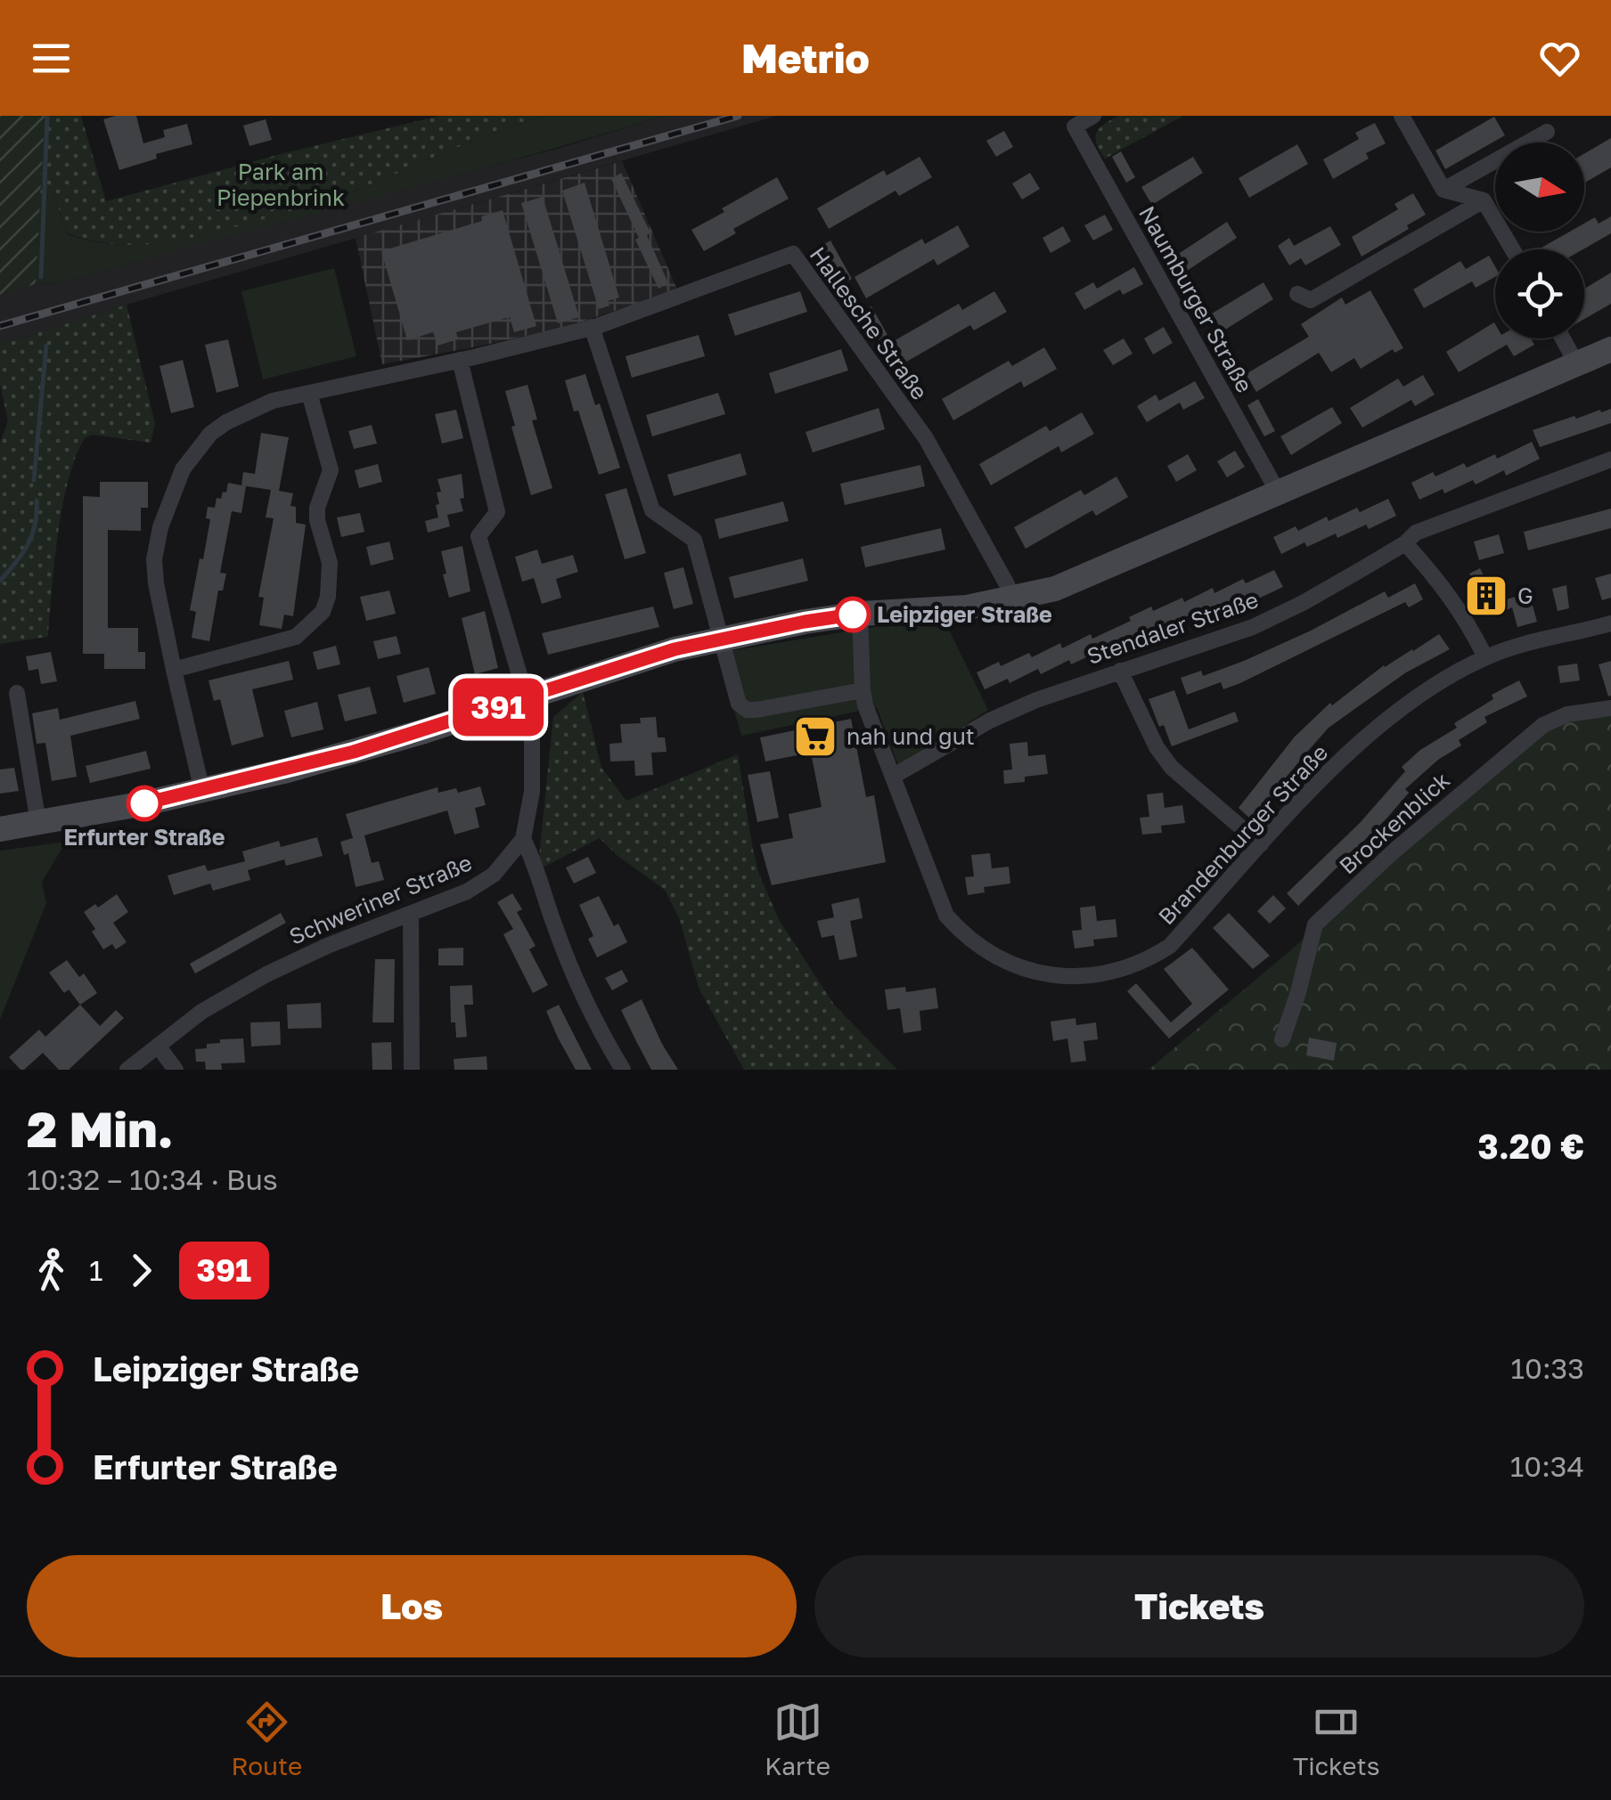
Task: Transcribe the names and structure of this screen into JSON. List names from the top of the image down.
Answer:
{
  "streets": {
    "street": [
      "Naumburger Straße",
      "Hallesche Straße",
      "Stendaler Straße",
      "Brockenblick",
      "Brandenburger Straße",
      "Schweriner Straße"
    ]
  },
  "crossings": [
    ["Stendaler Straße", "Brandenburger Straße"]
  ],
  "parks": ["Park am Piepenbrink"],
  "places": {
    "building": ["G"],
    "other": ["Leipziger Straße", "Erfurter Straße"],
    "supermarket": ["nah und gut"]
  },
  "lines": ["bus line 391"],
  "north": "right",
  "page": {
    "header": "Metrio",
    "on_map": "391",
    "heading": ["2 Min.", "10:32 – 10:34 · Bus", "3.20 €"],
    "legs": ["1", "391"],
    "list": [
      {
        "name": "Leipziger Straße",
        "value": "10:33"
      },
      {
        "name": "Erfurter Straße",
        "value": "10:34"
      }
    ],
    "buttons": ["Los", "Tickets"],
    "tabs": ["Route", "Karte", "Tickets"]
  }
}
